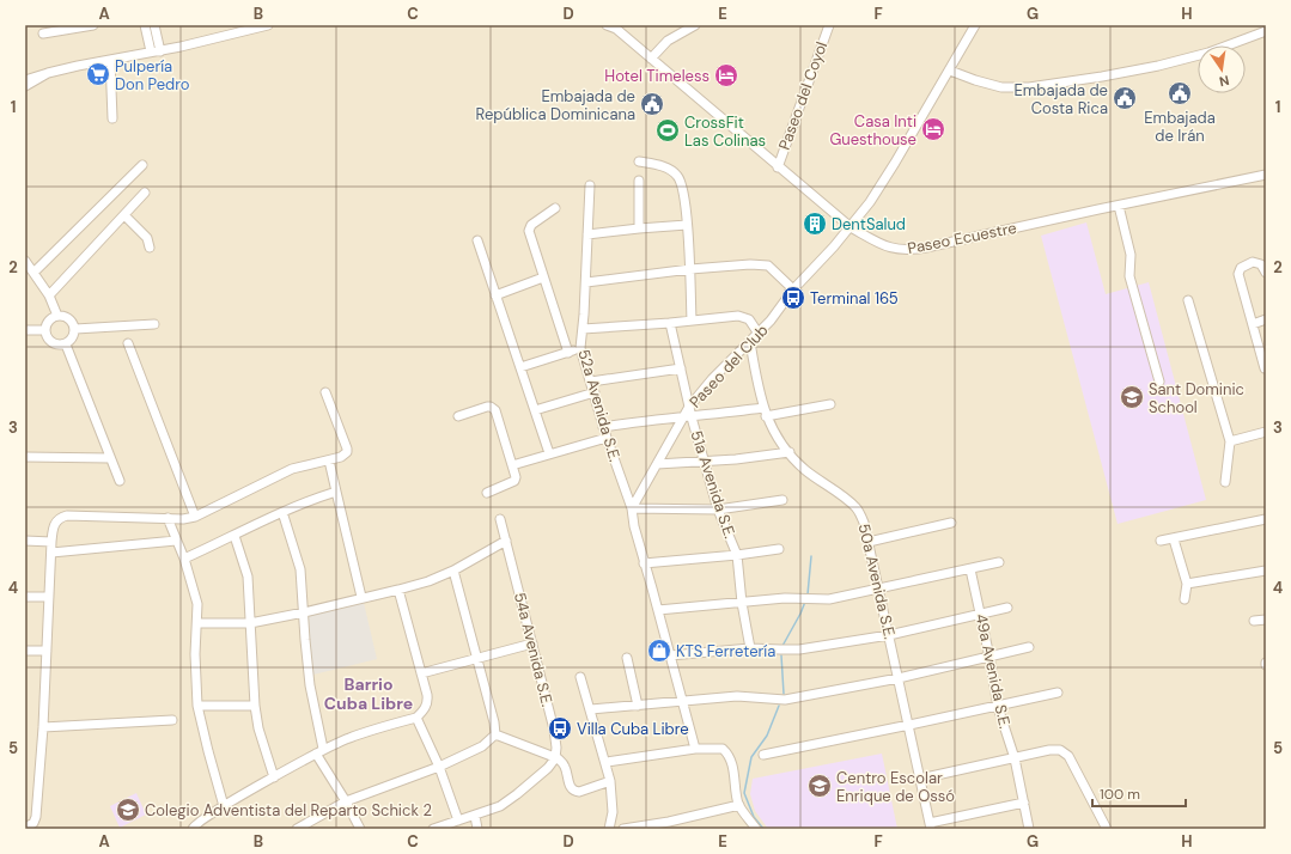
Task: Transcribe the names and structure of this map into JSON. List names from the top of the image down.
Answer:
{
  "streets": {
    "street": [
      "Paseo del Coyol",
      "Paseo Ecuestre",
      "Paseo del Club",
      "52a Avenida S.E.",
      "51a Avenida S.E.",
      "50a Avenida S.E.",
      "54a Avenida S.E.",
      "49a Avenida S.E."
    ]
  },
  "crossings": [
    ["Paseo del Coyol", "Paseo Ecuestre"],
    ["Paseo Ecuestre", "Paseo del Club"],
    ["Paseo del Club", "52a Avenida S.E."],
    ["Paseo del Club", "51a Avenida S.E."],
    ["Paseo del Club", "50a Avenida S.E."]
  ],
  "districts": ["Barrio Cuba Libre"],
  "places": {
    "supermarket": ["Pulpería Don Pedro"],
    "hotel": ["Hotel Timeless", "Casa Inti Guesthouse"],
    "public building": ["Embajada de Irán", "Embajada de Costa Rica", "Embajada de República Dominicana"],
    "sports": ["CrossFit Las Colinas"],
    "building": ["DentSalud"],
    "bus stop": ["Terminal 165", "Villa Cuba Libre"],
    "school or university": ["Sant Dominic School", "Centro Escolar Enrique de Ossó", "Colegio Adventista del Reparto Schick 2"],
    "shop": ["KTS Ferretería"]
  },
  "scale_bar": "100 m",
  "north": "bottom",
  "grid": {
    "columns": [
      "A",
      "B",
      "C",
      "D",
      "E",
      "F",
      "G",
      "H"
    ],
    "rows": [
      "1",
      "2",
      "3",
      "4",
      "5"
    ]
  }
}
